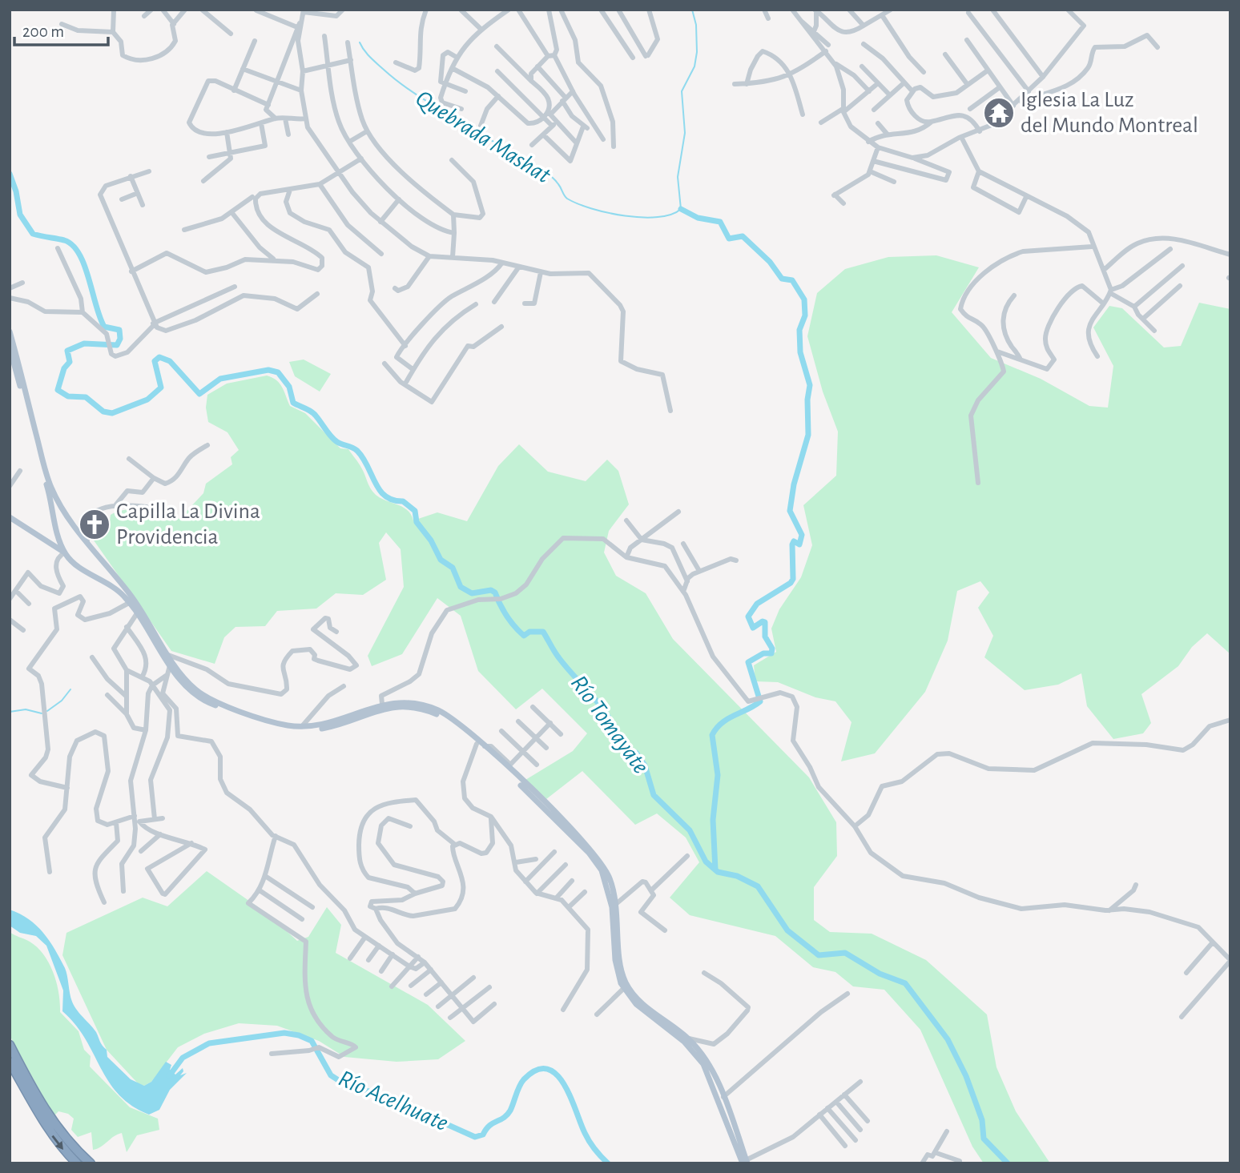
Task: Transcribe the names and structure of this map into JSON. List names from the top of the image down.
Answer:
{
  "water": ["Quebrada Mashat", "Río Tomayate", "Río Acelhuate"],
  "places": {
    "temple": ["Iglesia La Luz del Mundo Montreal"],
    "church": ["Capilla La Divina Providencia"]
  },
  "scale_bar": "200 m"
}
